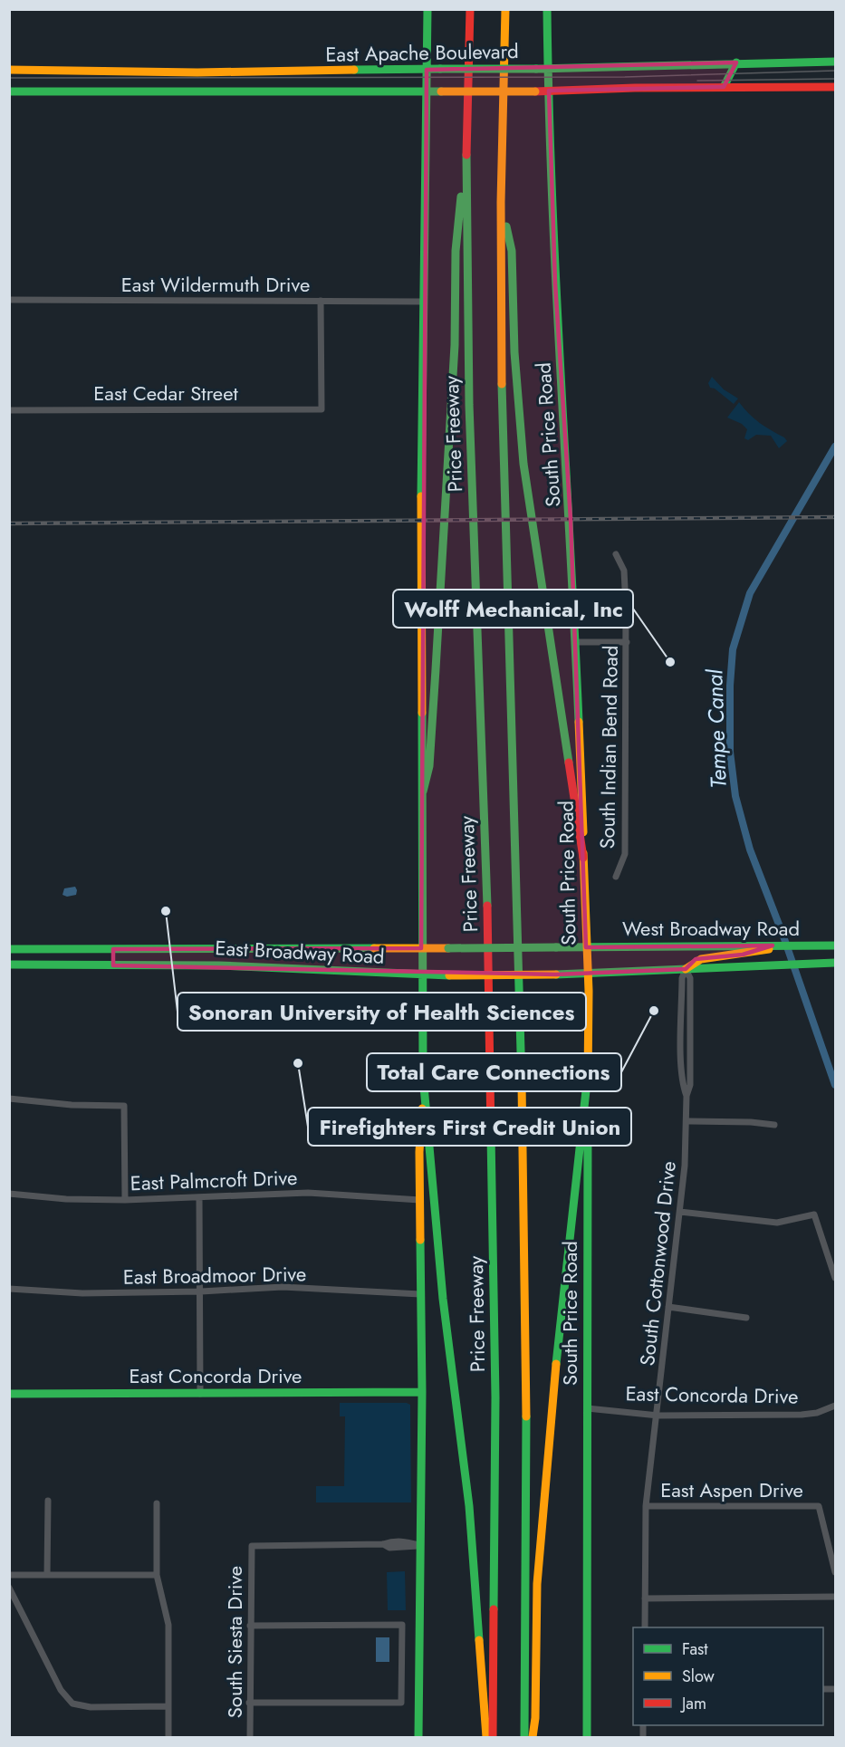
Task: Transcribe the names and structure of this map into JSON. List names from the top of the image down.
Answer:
{
  "streets": {
    "main road": [
      "East Apache Boulevard",
      "Price Freeway",
      "South Price Road",
      "West Broadway Road",
      "East Broadway Road",
      "East Concorda Drive"
    ],
    "street": [
      "East Wildermuth Drive",
      "East Cedar Street",
      "South Indian Bend Road",
      "East Palmcroft Drive",
      "South Cottonwood Drive",
      "East Broadmoor Drive",
      "East Aspen Drive",
      "South Siesta Drive"
    ]
  },
  "crossings": [
    ["East Apache Boulevard", "South Price Road"],
    ["East Wildermuth Drive", "East Cedar Street"],
    ["South Price Road", "West Broadway Road"],
    ["South Price Road", "East Broadway Road"],
    ["South Price Road", "East Concorda Drive"],
    ["West Broadway Road", "East Broadway Road"],
    ["West Broadway Road", "South Cottonwood Drive"],
    ["South Cottonwood Drive", "East Concorda Drive"],
    ["South Cottonwood Drive", "East Aspen Drive"]
  ],
  "water": ["Tempe Canal"],
  "places": [
    "Wolff Mechanical, Inc",
    "Sonoran University of Health Sciences",
    "Total Care Connections",
    "Firefighters First Credit Union"
  ],
  "legend": ["Fast", "Slow", "Jam"]
}
